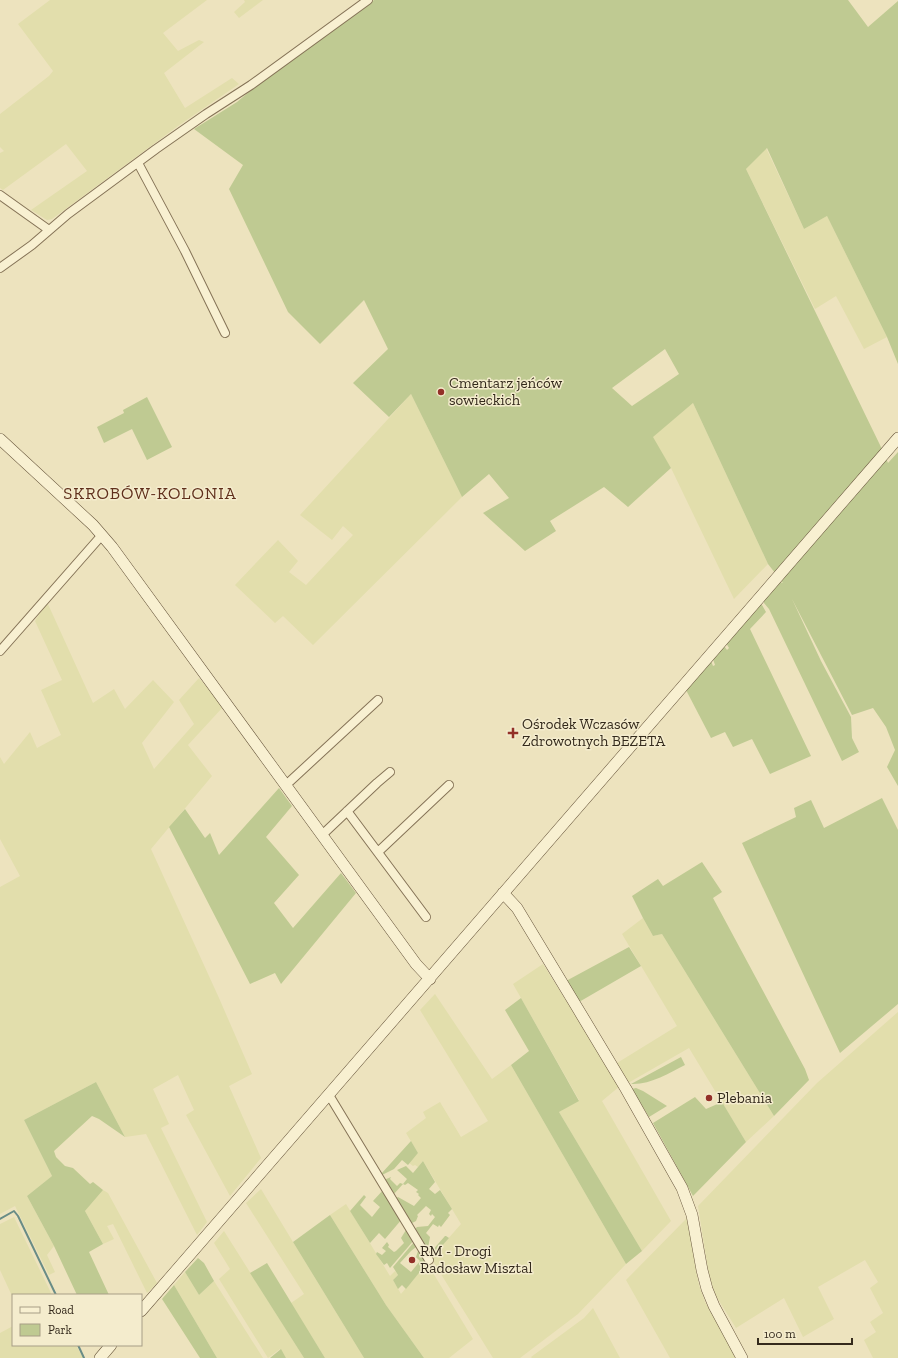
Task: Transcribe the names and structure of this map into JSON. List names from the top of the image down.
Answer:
{
  "districts": ["SKROBÓW-KOLONIA"],
  "places": {
    "other": ["Cmentarz jeńców sowieckich", "Plebania", "RM - Drogi Radosław Misztal"],
    "health": ["Ośrodek Wczasów Zdrowotnych BEZETA"]
  },
  "legend": ["Road", "Park"],
  "scale_bar": "100 m"
}
